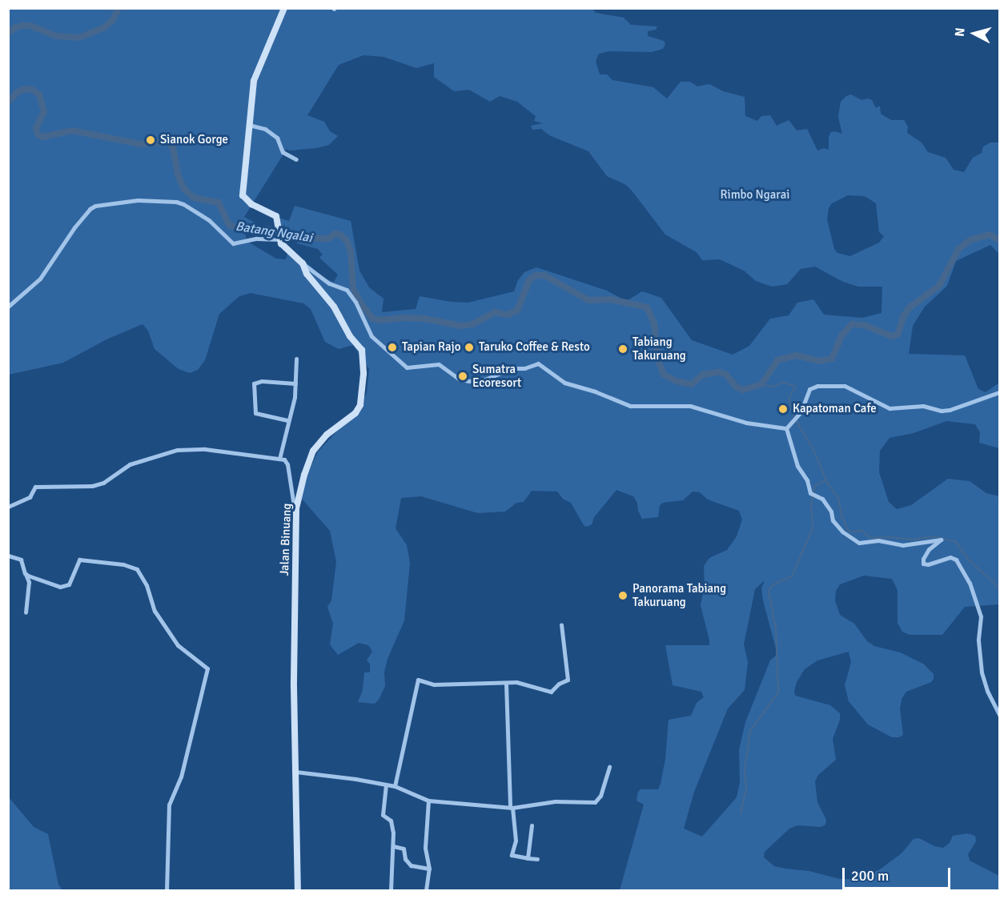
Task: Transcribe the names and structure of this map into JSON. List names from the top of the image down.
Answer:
{
  "streets": {
    "main road": ["Jalan Binuang"]
  },
  "water": ["Batang Ngalai"],
  "parks": ["Rimbo Ngarai"],
  "places": [
    "Sianok Gorge",
    "Tapian Rajo",
    "Taruko Coffee & Resto",
    "Tabiang Takuruang",
    "Sumatra Ecoresort",
    "Kapatoman Cafe",
    "Panorama Tabiang Takuruang"
  ],
  "scale_bar": "200 m",
  "north": "left"
}
